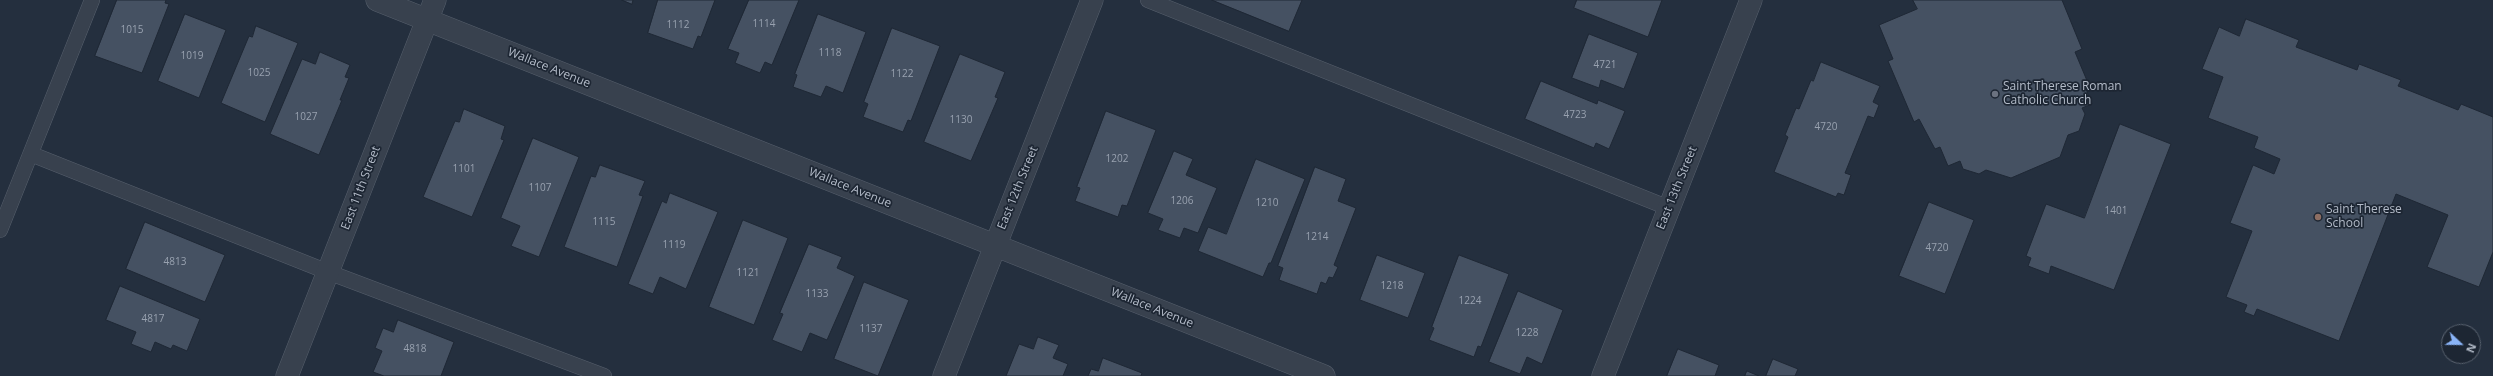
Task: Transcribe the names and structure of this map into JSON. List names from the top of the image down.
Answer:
{
  "streets": {
    "street": [
      "Wallace Avenue",
      "East 11th Street",
      "East 12th Street",
      "East 13th Street"
    ]
  },
  "crossings": [
    ["Wallace Avenue", "East 11th Street"],
    ["Wallace Avenue", "East 12th Street"]
  ],
  "places": ["Saint Therese Roman Catholic Church", "Saint Therese School"],
  "house_numbers": [
    "1114",
    "1112",
    "1015",
    "1118",
    "1019",
    "4721",
    "1025",
    "1122",
    "4723",
    "1027",
    "1130",
    "4720",
    "1202",
    "1101",
    "1107",
    "1206",
    "1210",
    "1401",
    "1115",
    "1214",
    "1119",
    "4720",
    "4813",
    "1121",
    "1218",
    "1133",
    "1224",
    "4817",
    "1137",
    "1228",
    "4818"
  ],
  "north": "right"
}
